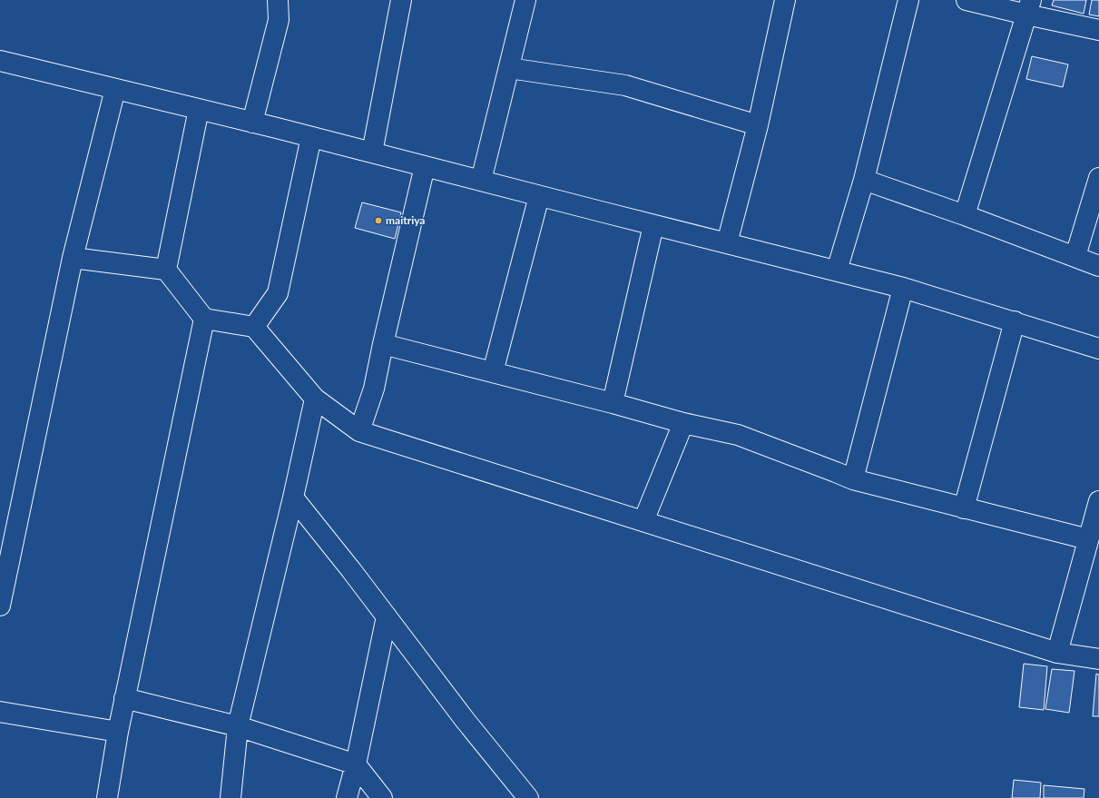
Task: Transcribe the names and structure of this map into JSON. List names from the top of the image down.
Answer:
{
  "places": ["maitriya"]
}
